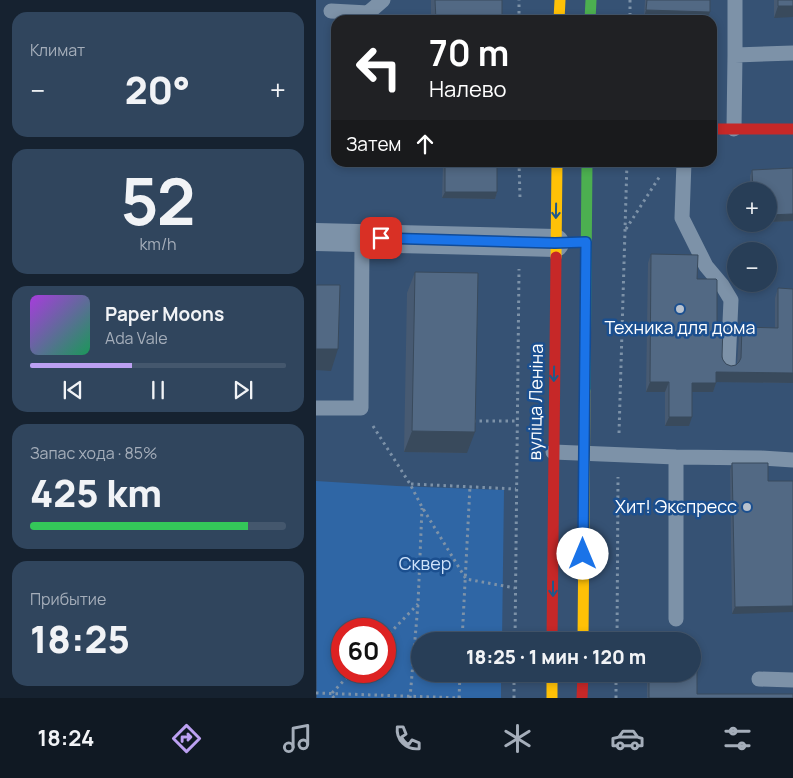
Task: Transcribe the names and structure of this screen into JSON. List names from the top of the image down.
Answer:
{
  "streets": {
    "main road": ["вуліца Леніна"]
  },
  "parks": ["Сквер"],
  "places": ["Техника для дома", "Хит! Экспресс"],
  "page": {
    "tile": [
      "Климат",
      ["52", "km/h"],
      ["Запас хода · 85%", "425 km"],
      ["Прибытие", "18:25"]
    ],
    "turn": ["70 m", "Налево"],
    "heat": ["−", "20°", "+"],
    "then": "Затем",
    "map_buttons": ["+", "−"],
    "song": ["Paper Moons", "Ada Vale"],
    "limit": "60",
    "trip": "18:25 · 1 мин · 120 m",
    "tabs": "18:24"
  }
}
